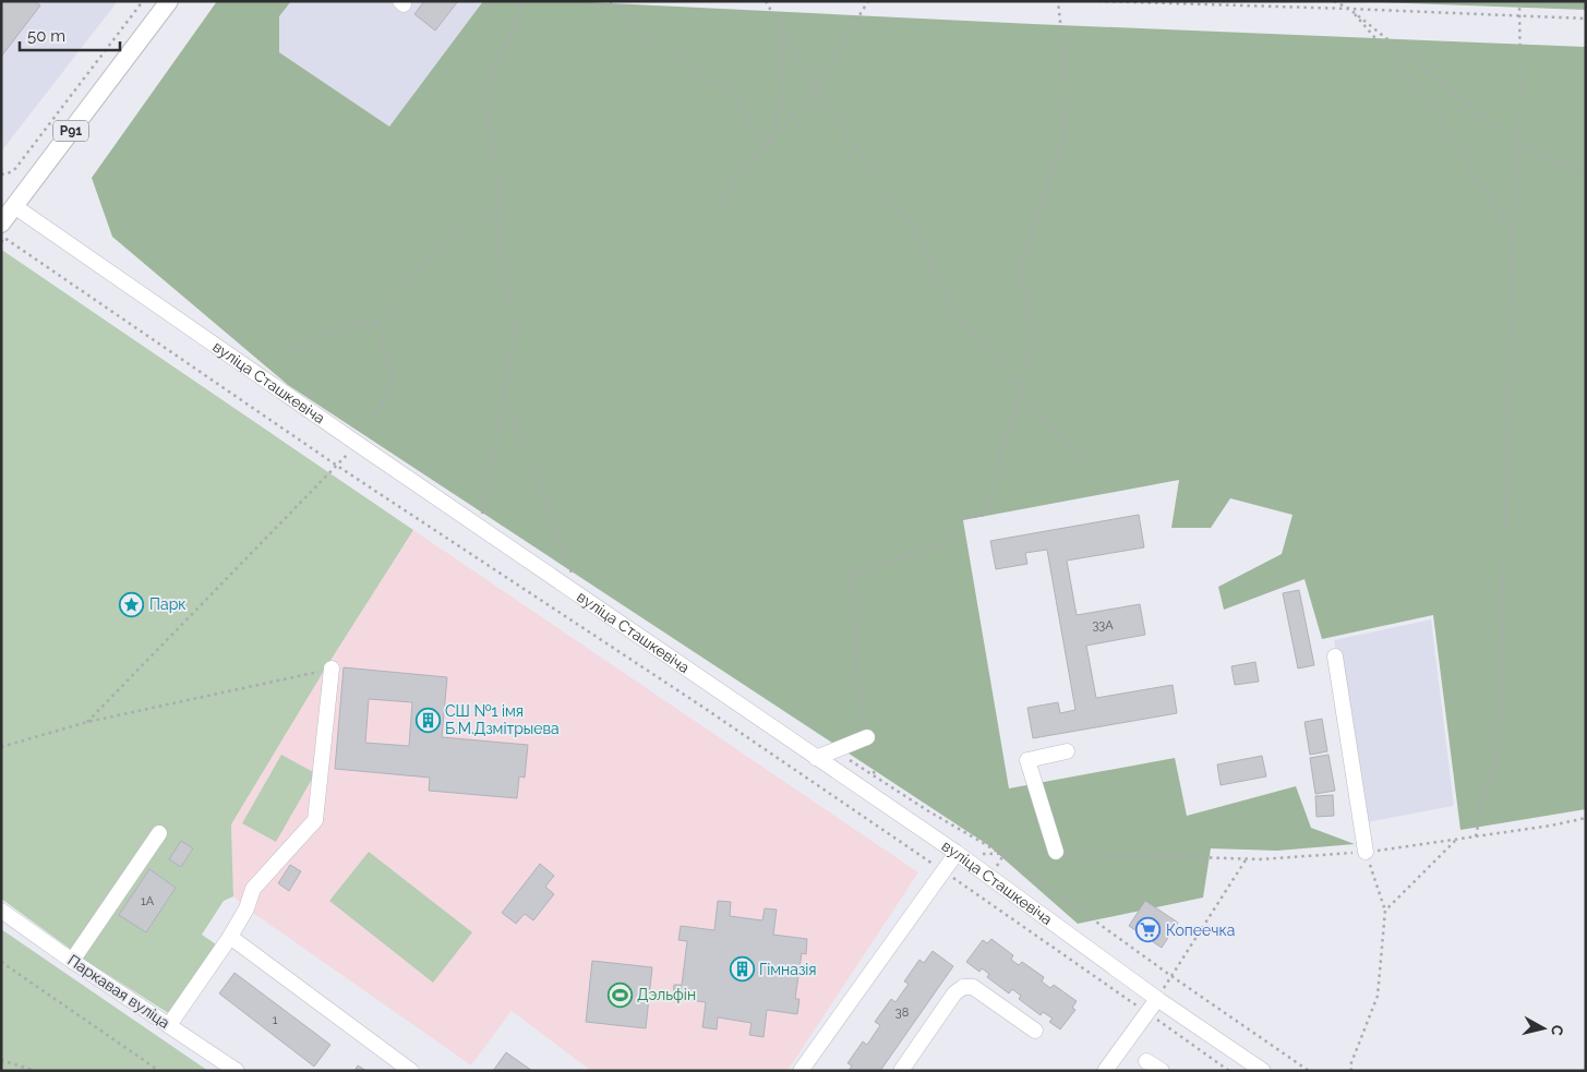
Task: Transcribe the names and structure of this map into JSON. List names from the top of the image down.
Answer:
{
  "streets": {
    "main road": ["Р91"],
    "street": ["вуліца Сташкевіча", "Паркавая вуліца"]
  },
  "crossings": [
    ["Р91", "вуліца Сташкевіча"]
  ],
  "places": {
    "place": ["Парк"],
    "building": ["СШ №1 імя Б.М.Дзмітрыева", "Гімназія"],
    "supermarket": ["Копеечка"],
    "sports": ["Дэльфін"]
  },
  "house_numbers": [
    "33А",
    "1А",
    "38",
    "1"
  ],
  "scale_bar": "50 m",
  "north": "right"
}
